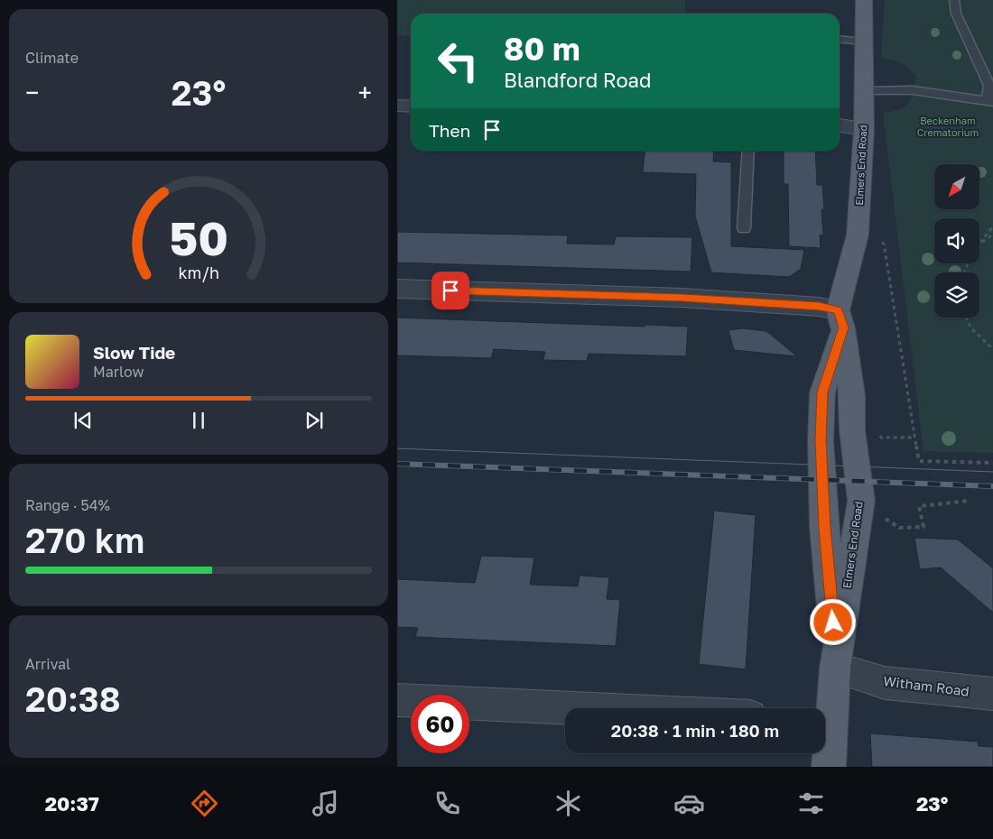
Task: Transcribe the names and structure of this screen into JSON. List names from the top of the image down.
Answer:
{
  "streets": {
    "main road": ["Elmers End Road"],
    "street": ["Witham Road"]
  },
  "crossings": [
    ["Elmers End Road", "Witham Road"]
  ],
  "parks": ["Beckenham Crematorium"],
  "north": "bottom left",
  "page": {
    "tile": [
      "Climate",
      ["Range · 54%", "270 km"],
      ["Arrival", "20:38"]
    ],
    "turn": ["80 m", "Blandford Road"],
    "heat": ["−", "23°", "+"],
    "then": "Then",
    "song": ["Slow Tide", "Marlow"],
    "limit": "60",
    "trip": "20:38 · 1 min · 180 m",
    "tabs": ["20:37", "23°"],
    "gauge": ["50", "km/h"]
  }
}
